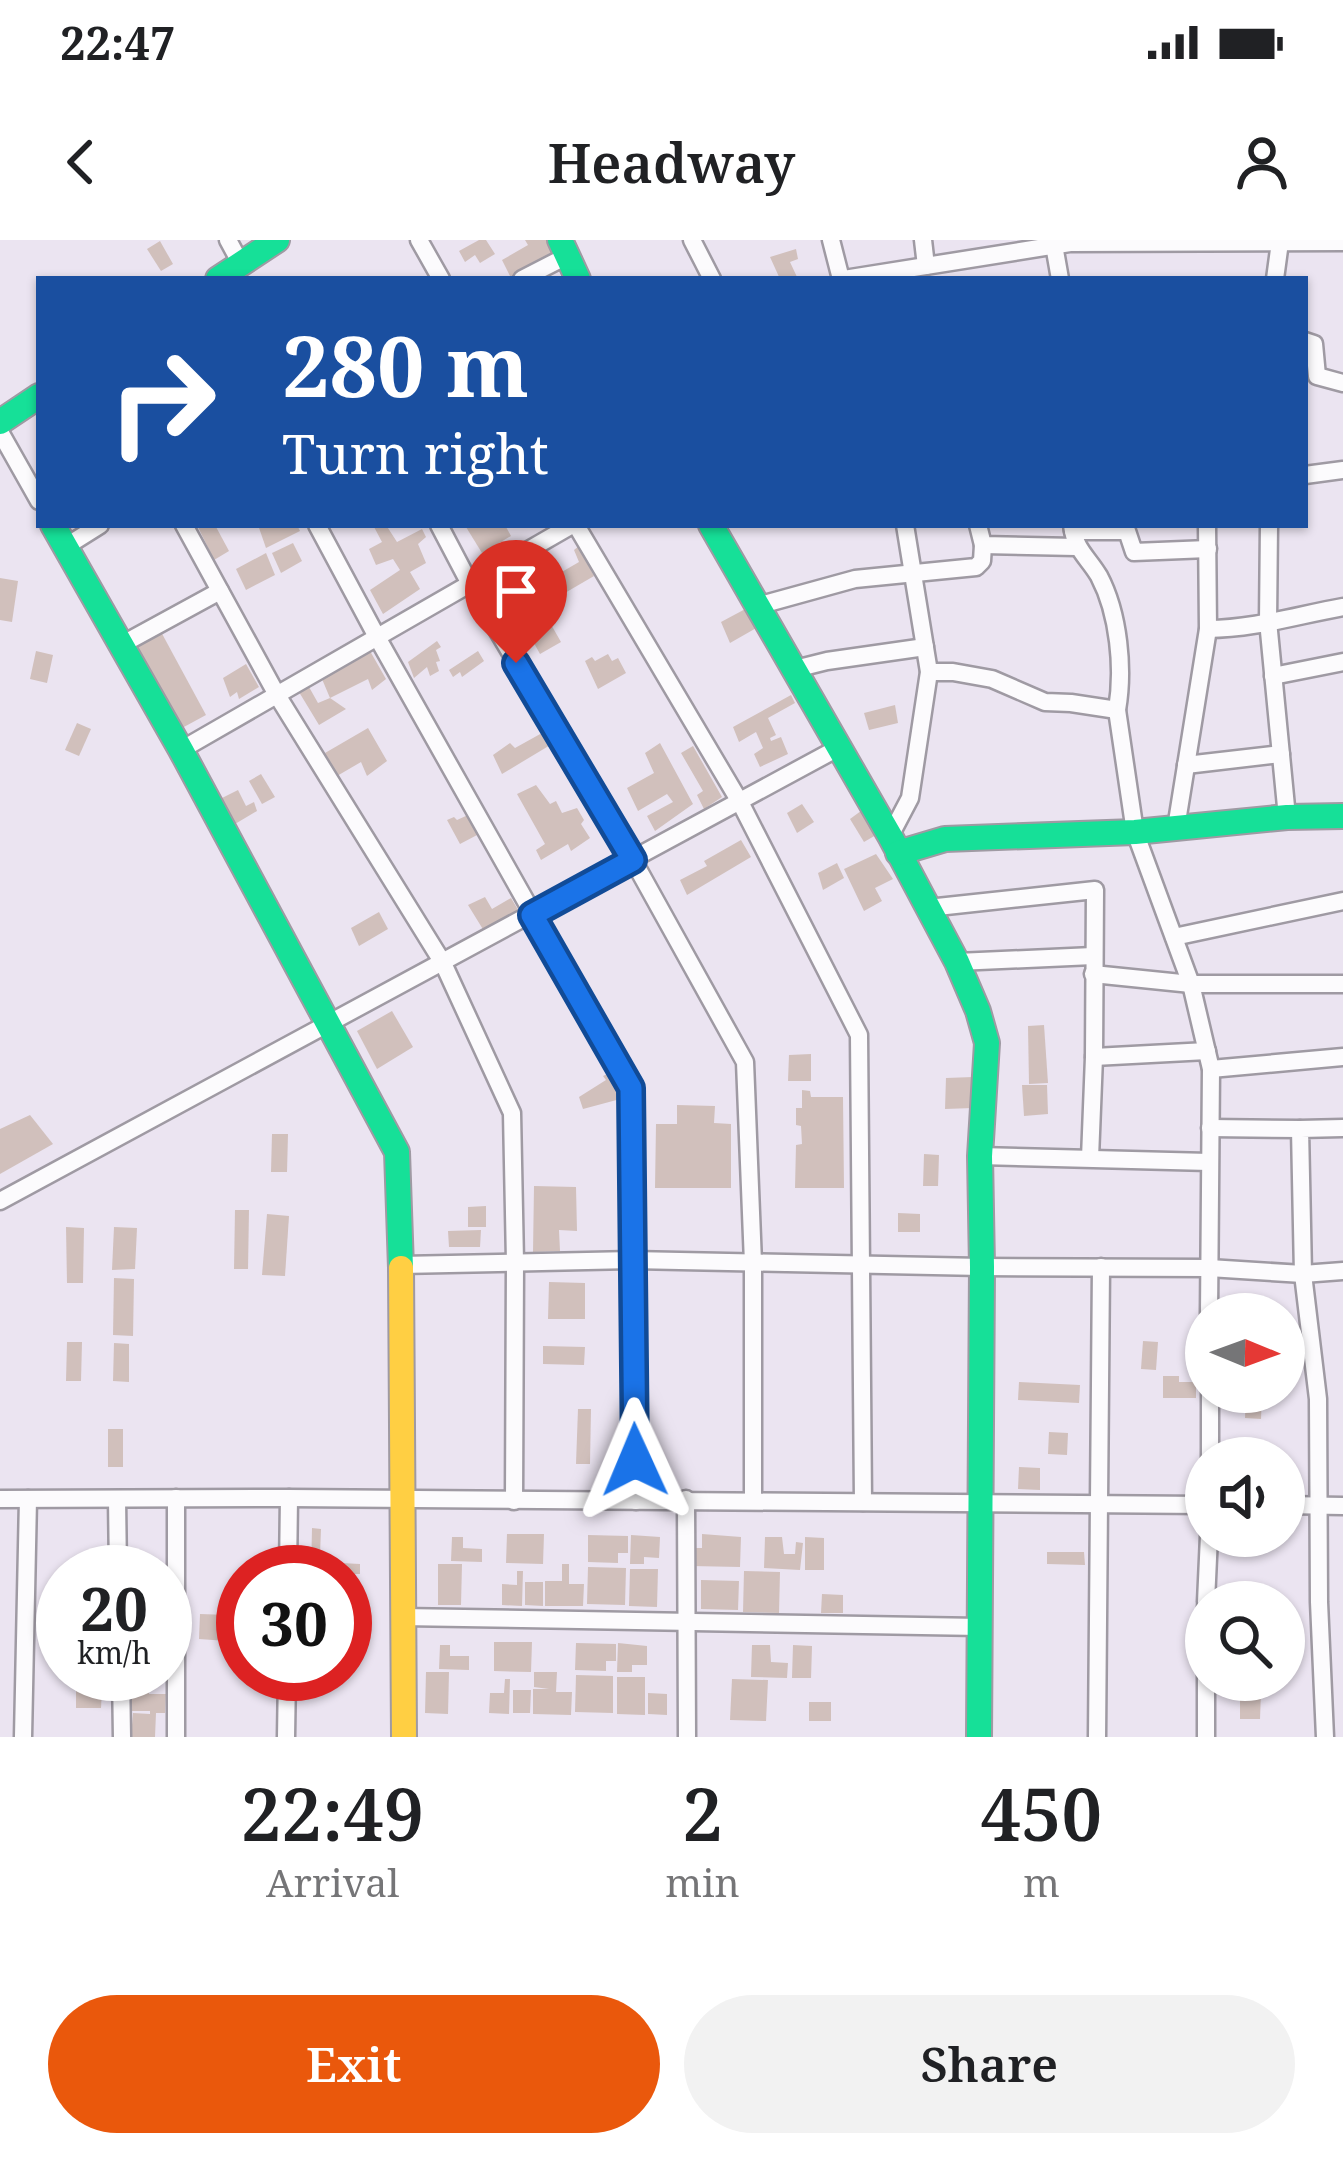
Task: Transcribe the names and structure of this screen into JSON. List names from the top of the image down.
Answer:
{
  "north": "right",
  "page": {
    "status": "22:47",
    "header": "Headway",
    "turn": ["280 m", "Turn right"],
    "speed": "20 km/h",
    "limit": "30",
    "eta": [
      "22:49",
      "Arrival",
      "2",
      "min",
      "450",
      "m"
    ],
    "buttons": ["Exit", "Share"]
  }
}
